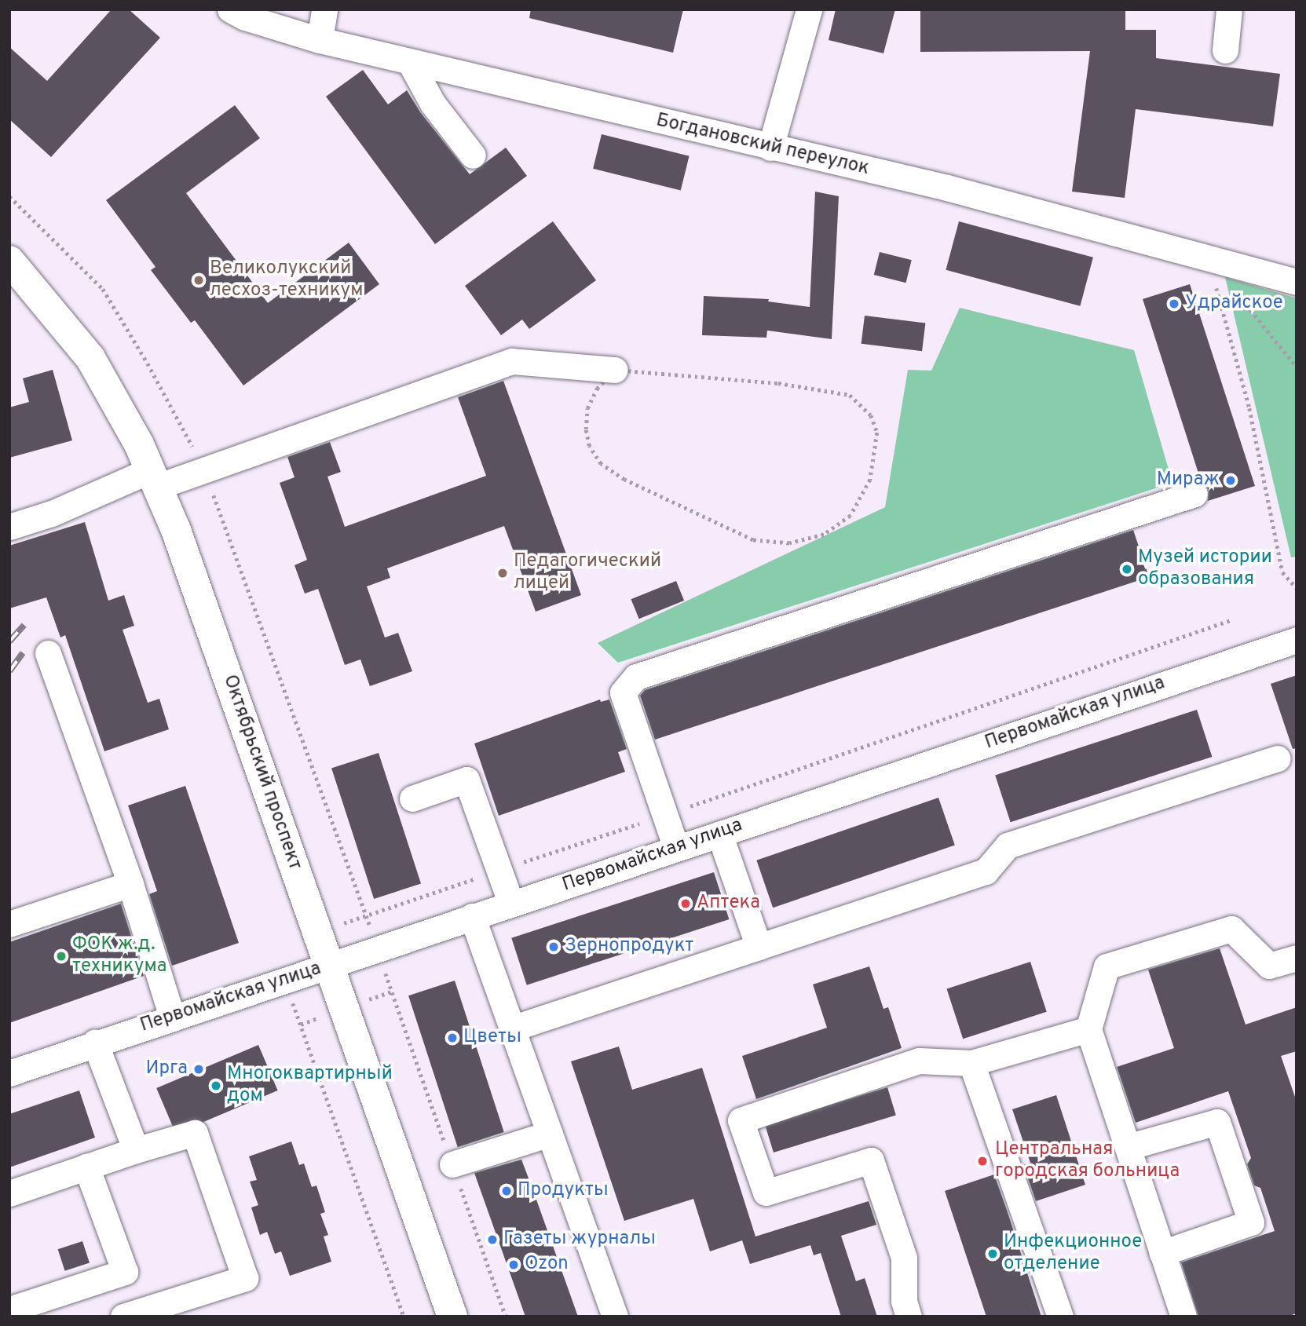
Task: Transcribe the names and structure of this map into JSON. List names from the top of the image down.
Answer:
{
  "streets": {
    "main road": ["Октябрьский проспект"],
    "street": ["Богдановский переулок", "Первомайская улица"]
  },
  "crossings": [
    ["Первомайская улица", "Октябрьский проспект"]
  ],
  "places": [
    "Великолукский лесхоз-техникум",
    "Удрайское",
    "Мираж",
    "Музей истории образования",
    "Педагогический лицей",
    "Аптека",
    "Зернопродукт",
    "ФОК ж.д. техникума",
    "Цветы",
    "Ирга",
    "Многоквартирный дом",
    "Центральная городская больница",
    "Продукты",
    "Газеты журналы",
    "Инфекционное отделение",
    "Ozon"
  ]
}
